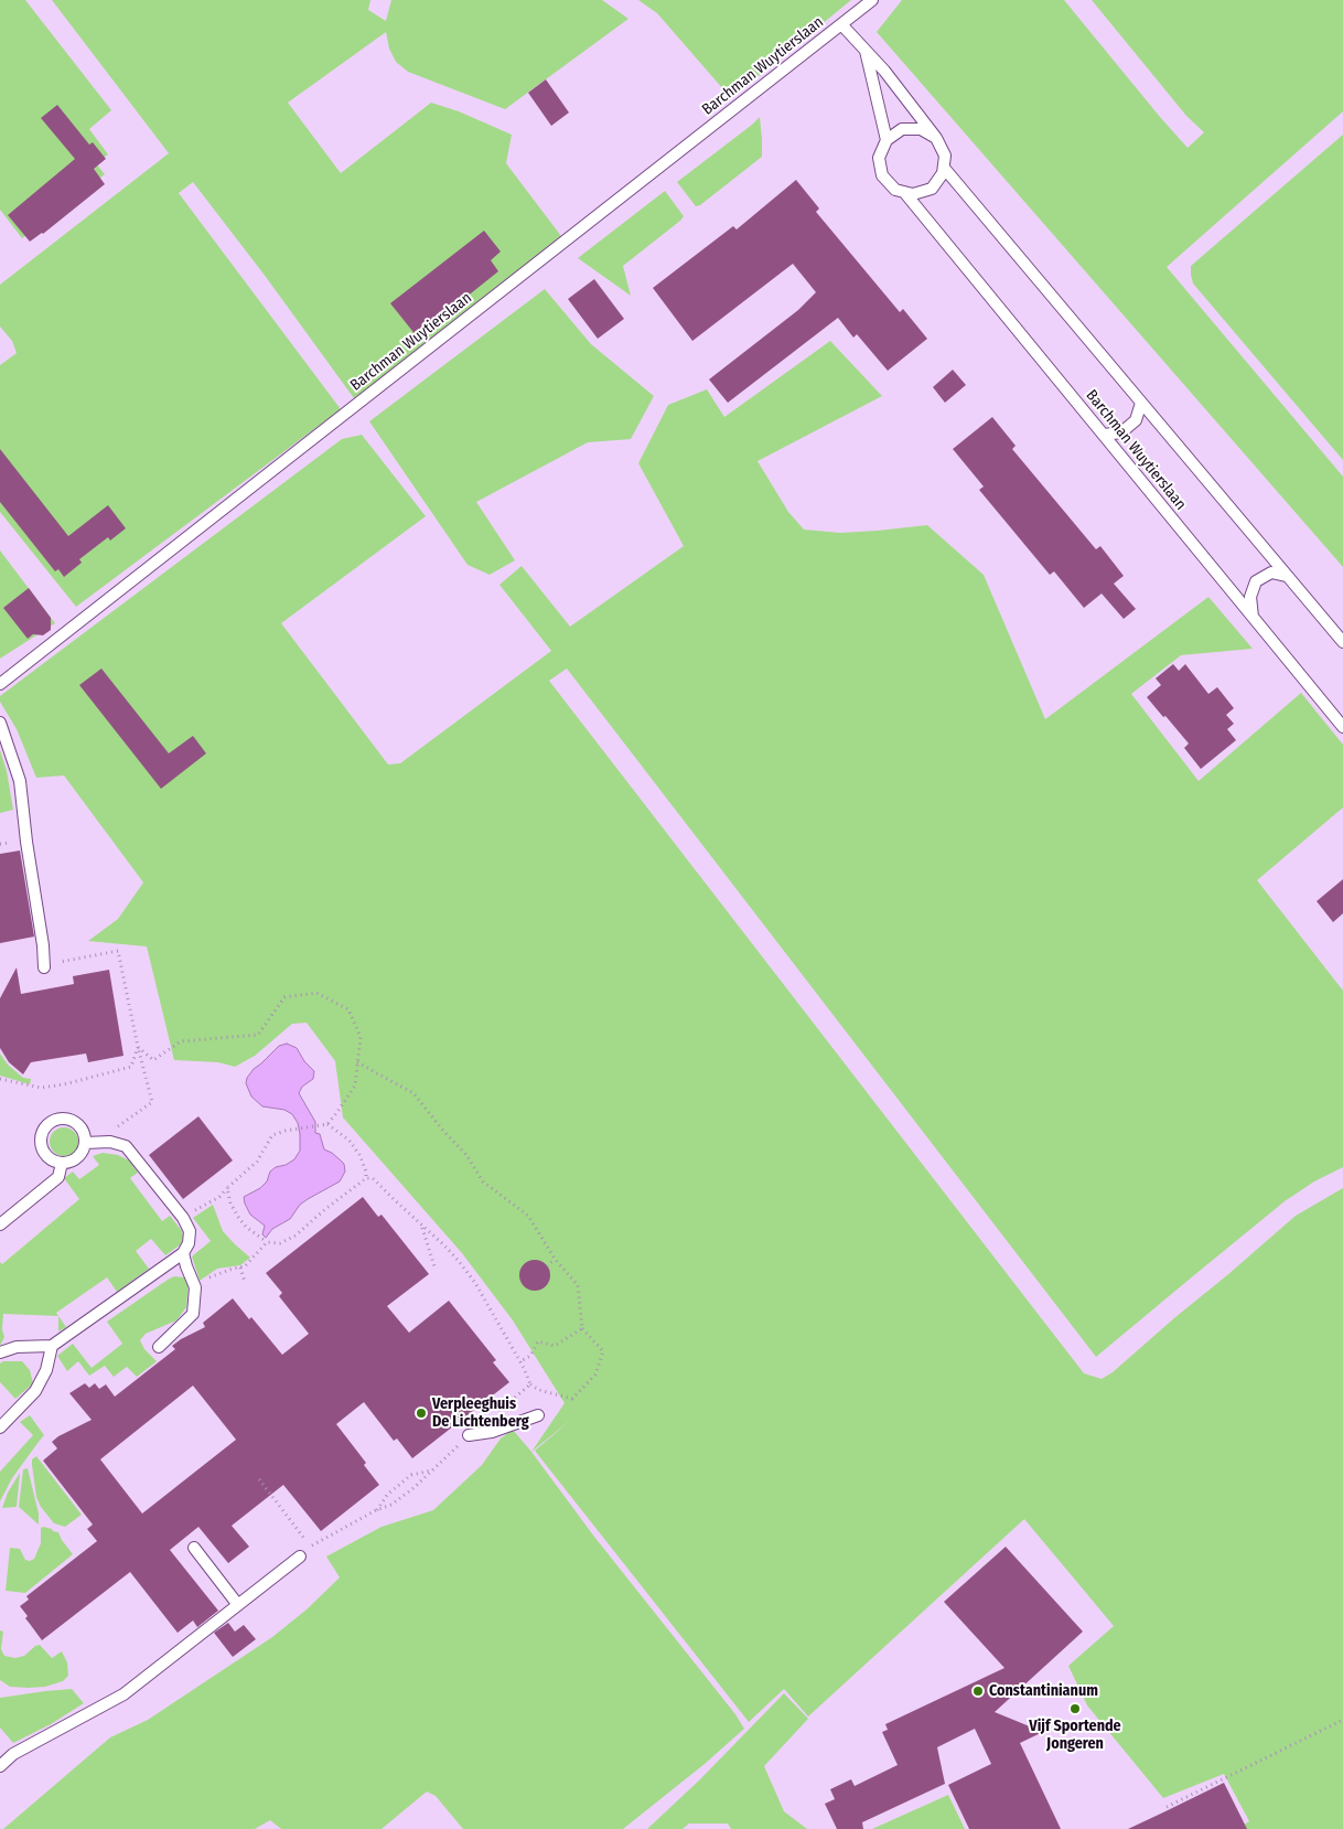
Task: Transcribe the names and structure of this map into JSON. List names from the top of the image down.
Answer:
{
  "streets": {
    "lane": ["Barchman Wuytierslaan"]
  },
  "places": ["Verpleeghuis De Lichtenberg", "Constantinianum", "Vijf Sportende Jongeren"]
}
